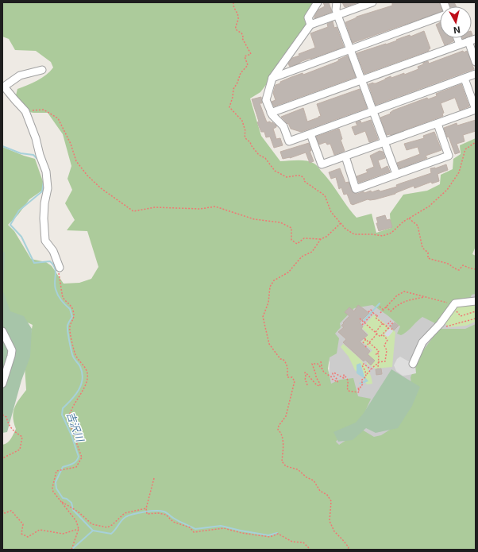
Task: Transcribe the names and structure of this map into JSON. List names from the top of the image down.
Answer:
{
  "water": ["吉沢川"],
  "north": "bottom"
}
